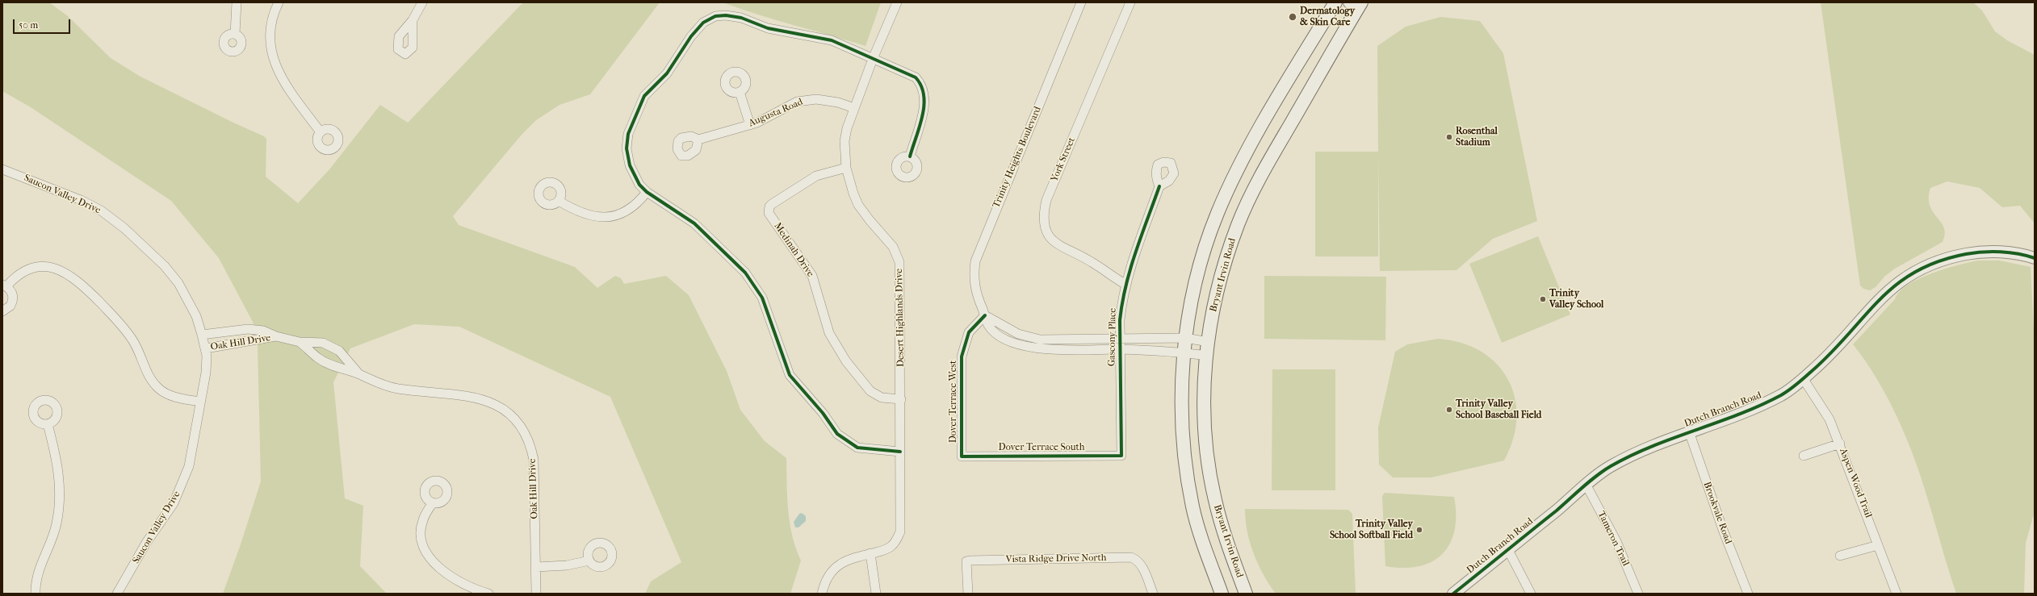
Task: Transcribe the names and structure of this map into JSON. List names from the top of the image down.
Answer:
{
  "streets": {
    "main road": ["Bryant Irvin Road"],
    "street": [
      "Augusta Road",
      "Trinity Heights Boulevard",
      "York Street",
      "Saucon Valley Drive",
      "Medinah Drive",
      "Desert Highlands Drive",
      "Gascony Place",
      "Oak Hill Drive",
      "Dover Terrace West",
      "Dutch Branch Road",
      "Dover Terrace South",
      "Aspen Wood Trail",
      "Brookvale Road",
      "Tameron Trail",
      "Vista Ridge Drive North"
    ]
  },
  "crossings": [
    ["Augusta Road", "Desert Highlands Drive"],
    ["Trinity Heights Boulevard", "Bryant Irvin Road"],
    ["Trinity Heights Boulevard", "Gascony Place"],
    ["Trinity Heights Boulevard", "Dover Terrace West"],
    ["York Street", "Gascony Place"],
    ["Saucon Valley Drive", "Oak Hill Drive"],
    ["Medinah Drive", "Desert Highlands Drive"],
    ["Gascony Place", "Dover Terrace South"],
    ["Dover Terrace West", "Dover Terrace South"],
    ["Dutch Branch Road", "Aspen Wood Trail"],
    ["Dutch Branch Road", "Brookvale Road"],
    ["Dutch Branch Road", "Tameron Trail"]
  ],
  "places": [
    "Dermatology & Skin Care",
    "Rosenthal Stadium",
    "Trinity Valley School",
    "Trinity Valley School Baseball Field",
    "Trinity Valley School Softball Field"
  ],
  "scale_bar": "50 m"
}
